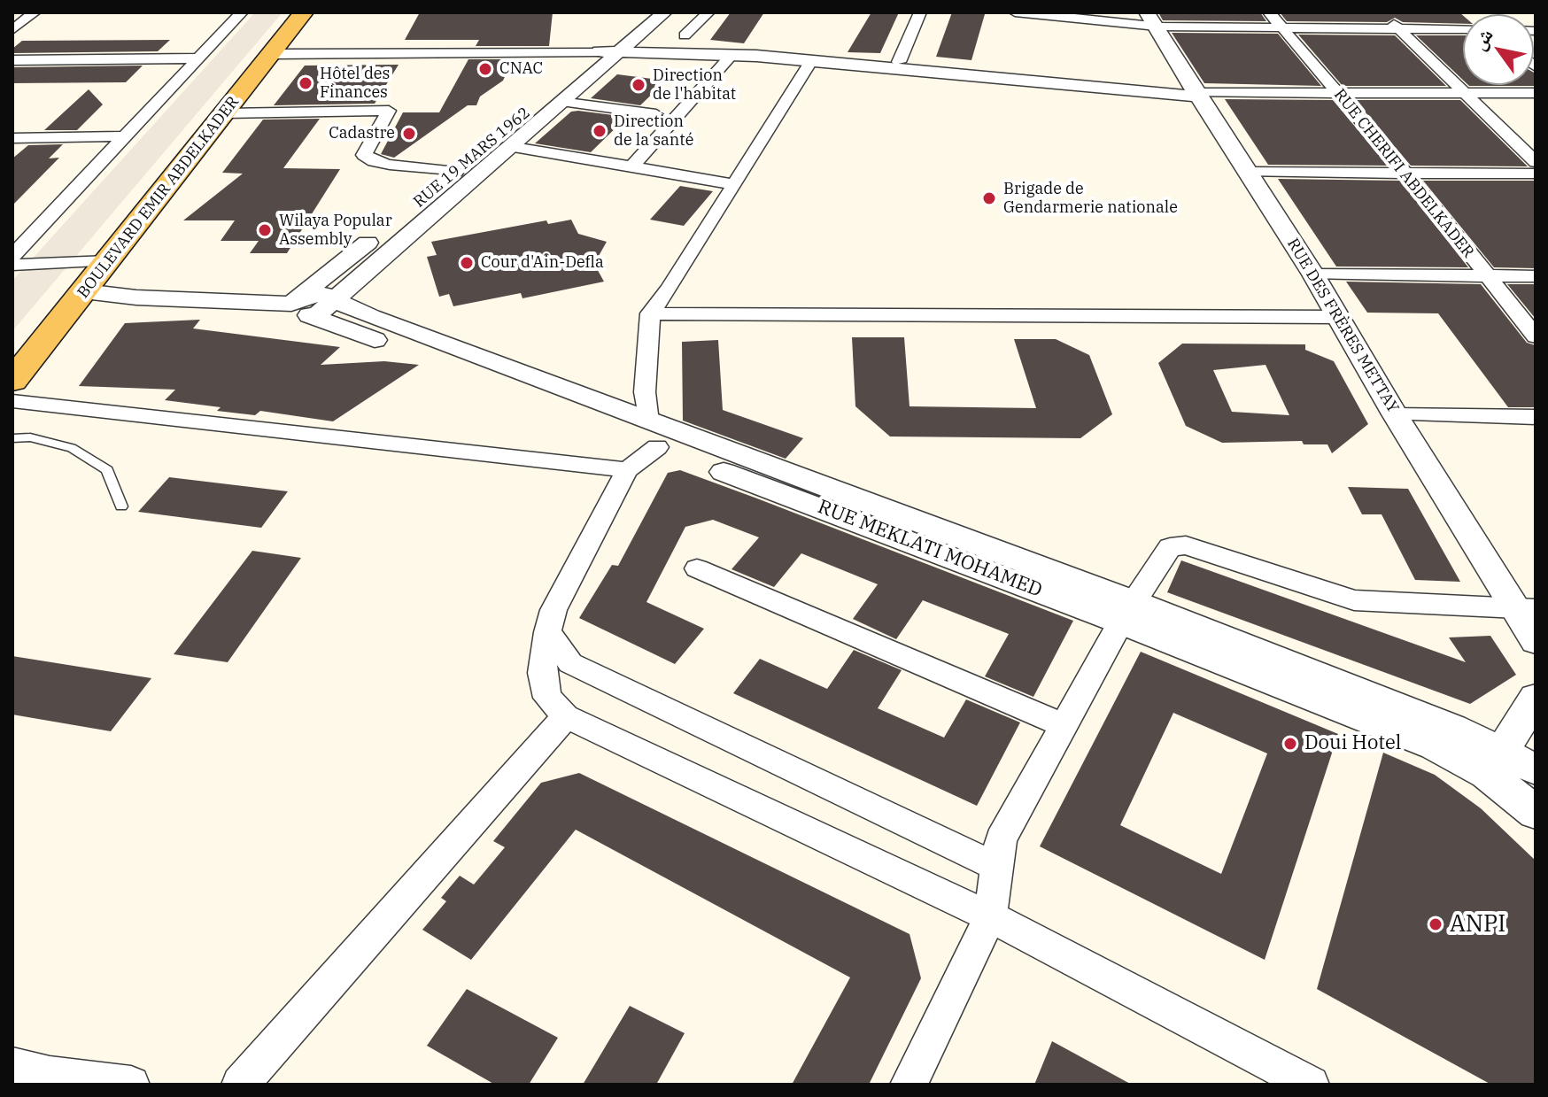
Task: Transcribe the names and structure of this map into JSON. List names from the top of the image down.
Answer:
{
  "streets": {
    "main road": ["BOULEVARD EMIR ABDELKADER"],
    "street": [
      "RUE 19 MARS 1962",
      "RUE CHERIFI ABDELKADER",
      "RUE DES FRÈRES METTAY",
      "RUE MEKLATI MOHAMED"
    ]
  },
  "crossings": [
    ["RUE 19 MARS 1962", "RUE MEKLATI MOHAMED"],
    ["BOULEVARD EMIR ABDELKADER", "RUE MEKLATI MOHAMED"]
  ],
  "places": [
    "CNAC",
    "Hôtel des Finances",
    "Direction de l'habitat",
    "Direction de la santé",
    "Cadastre",
    "Brigade de Gendarmerie nationale",
    "Wilaya Popular Assembly",
    "Cour d'Ain-Defla",
    "Doui Hotel",
    "ANPI"
  ],
  "north": "top left"
}
